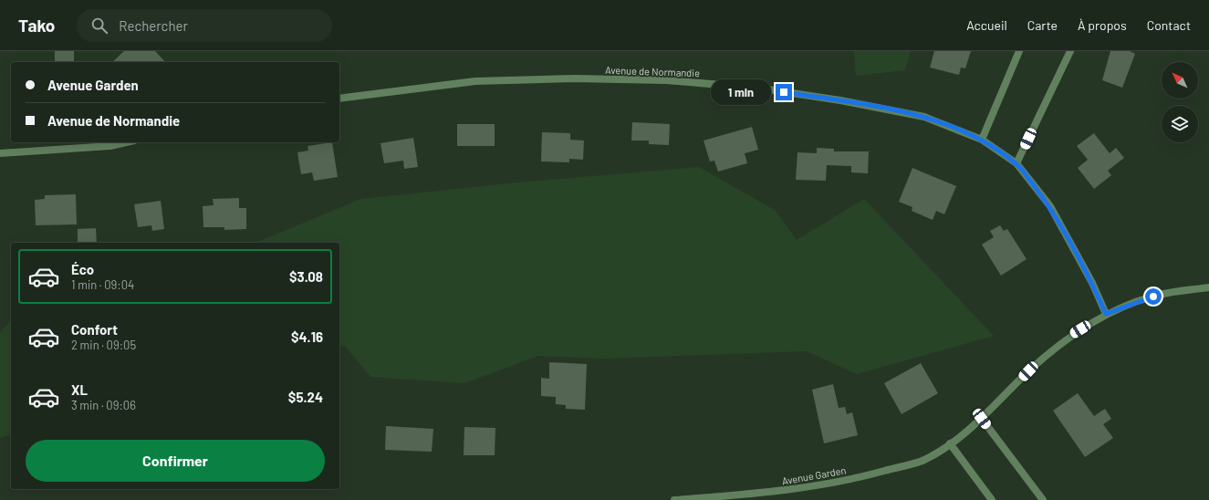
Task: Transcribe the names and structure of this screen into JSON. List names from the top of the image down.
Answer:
{
  "streets": {
    "street": ["Avenue de Normandie", "Avenue Garden"]
  },
  "crossings": [
    ["Avenue de Normandie", "Avenue Garden"]
  ],
  "north": "top left",
  "page": {
    "header": "Tako",
    "search": "Rechercher",
    "nav": [
      "Accueil",
      "Carte",
      "À propos",
      "Contact"
    ],
    "banner": ["Avenue Garden", "Avenue de Normandie"],
    "bubble": "1 min",
    "list": [
      {
        "name": "Éco",
        "note": "1 min · 09:04",
        "value": "$3.08"
      },
      {
        "name": "Confort",
        "note": "2 min · 09:05",
        "value": "$4.16"
      },
      {
        "name": "XL",
        "note": "3 min · 09:06",
        "value": "$5.24"
      }
    ],
    "buttons": "Confirmer"
  }
}
